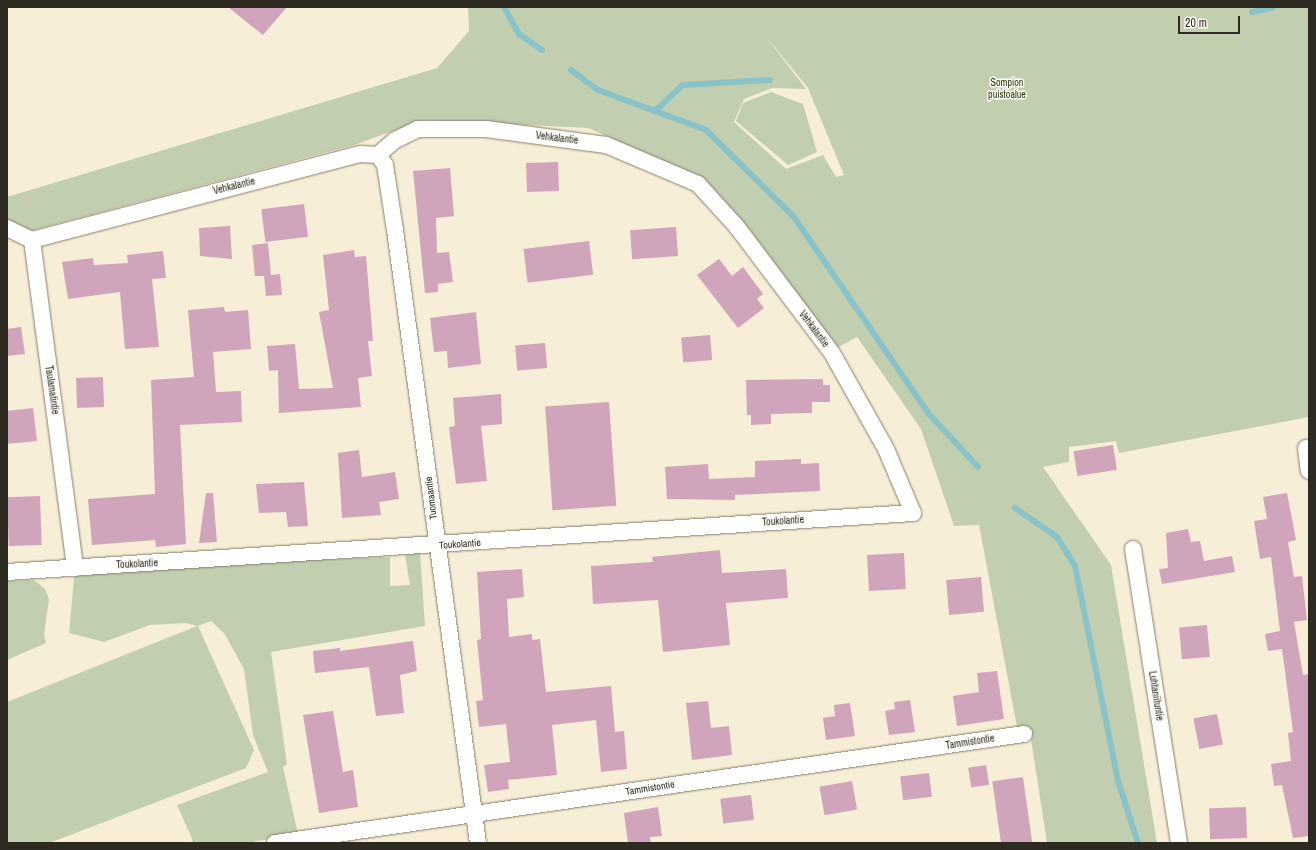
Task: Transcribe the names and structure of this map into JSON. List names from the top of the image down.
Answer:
{
  "streets": {
    "street": [
      "Vehkalantie",
      "Taulamatintie",
      "Tuomaantie",
      "Toukolantie",
      "Luhtaniituntie",
      "Tammistontie"
    ]
  },
  "crossings": [
    ["Vehkalantie", "Taulamatintie"],
    ["Vehkalantie", "Tuomaantie"],
    ["Vehkalantie", "Toukolantie"],
    ["Taulamatintie", "Toukolantie"],
    ["Tuomaantie", "Toukolantie"],
    ["Tuomaantie", "Tammistontie"]
  ],
  "parks": ["Sompion puistoalue"],
  "scale_bar": "20 m"
}
